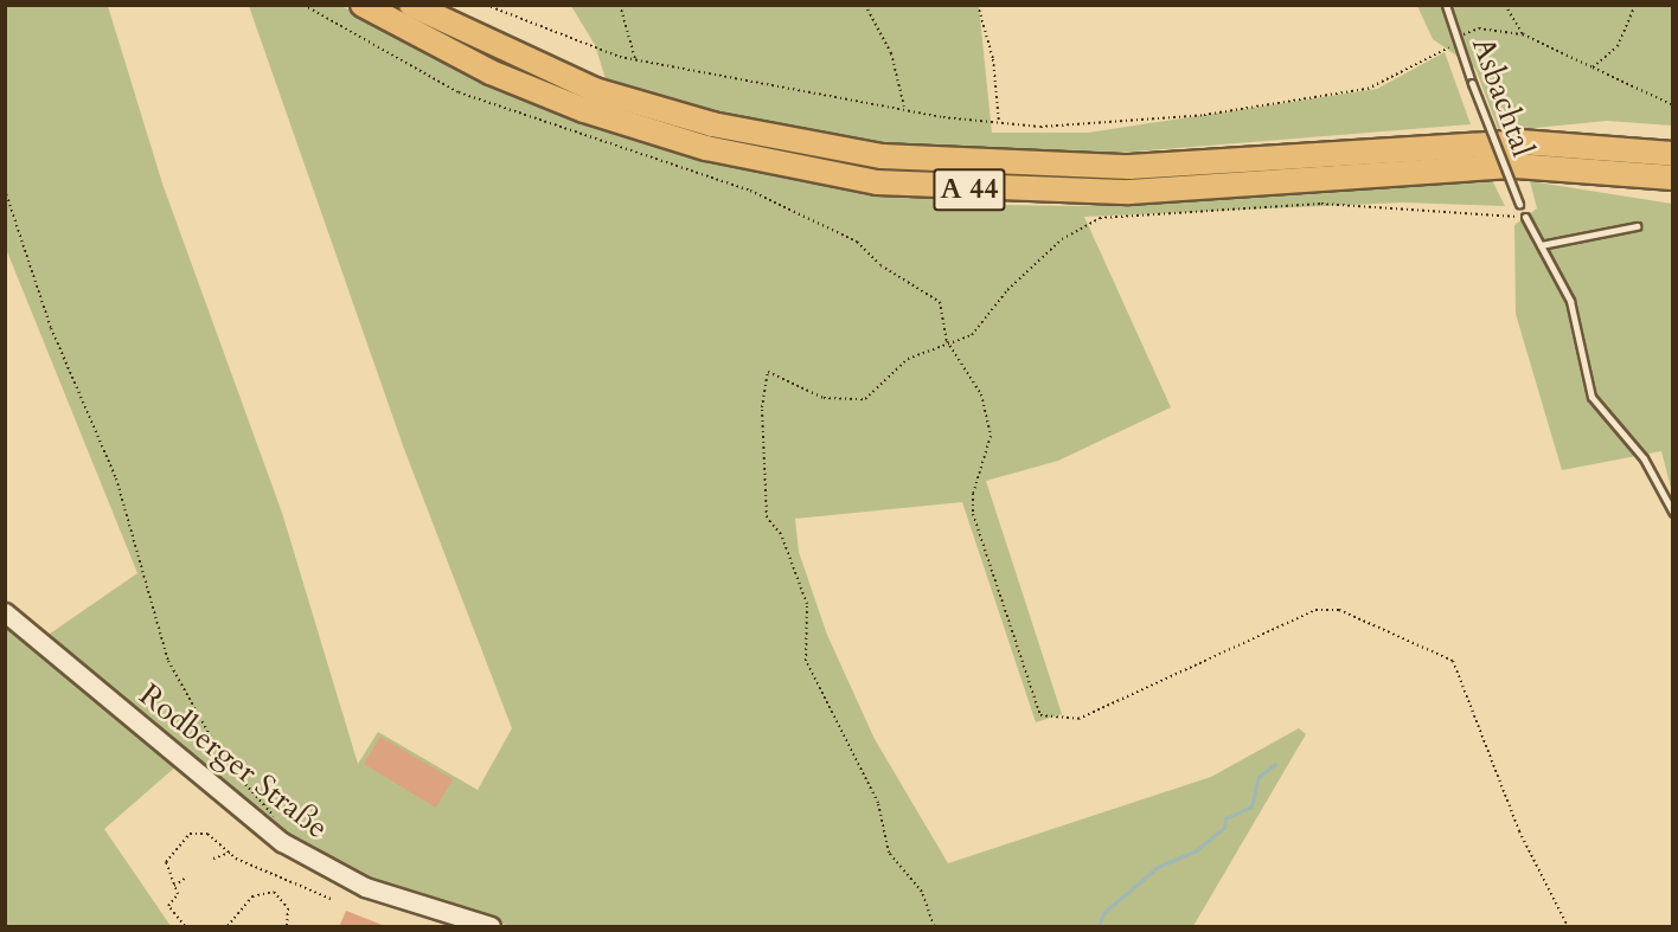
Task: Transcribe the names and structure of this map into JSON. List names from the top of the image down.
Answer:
{
  "streets": {
    "highway": ["A 44"],
    "street": ["Rodberger Straße"],
    "lane": ["Asbachtal"]
  }
}
